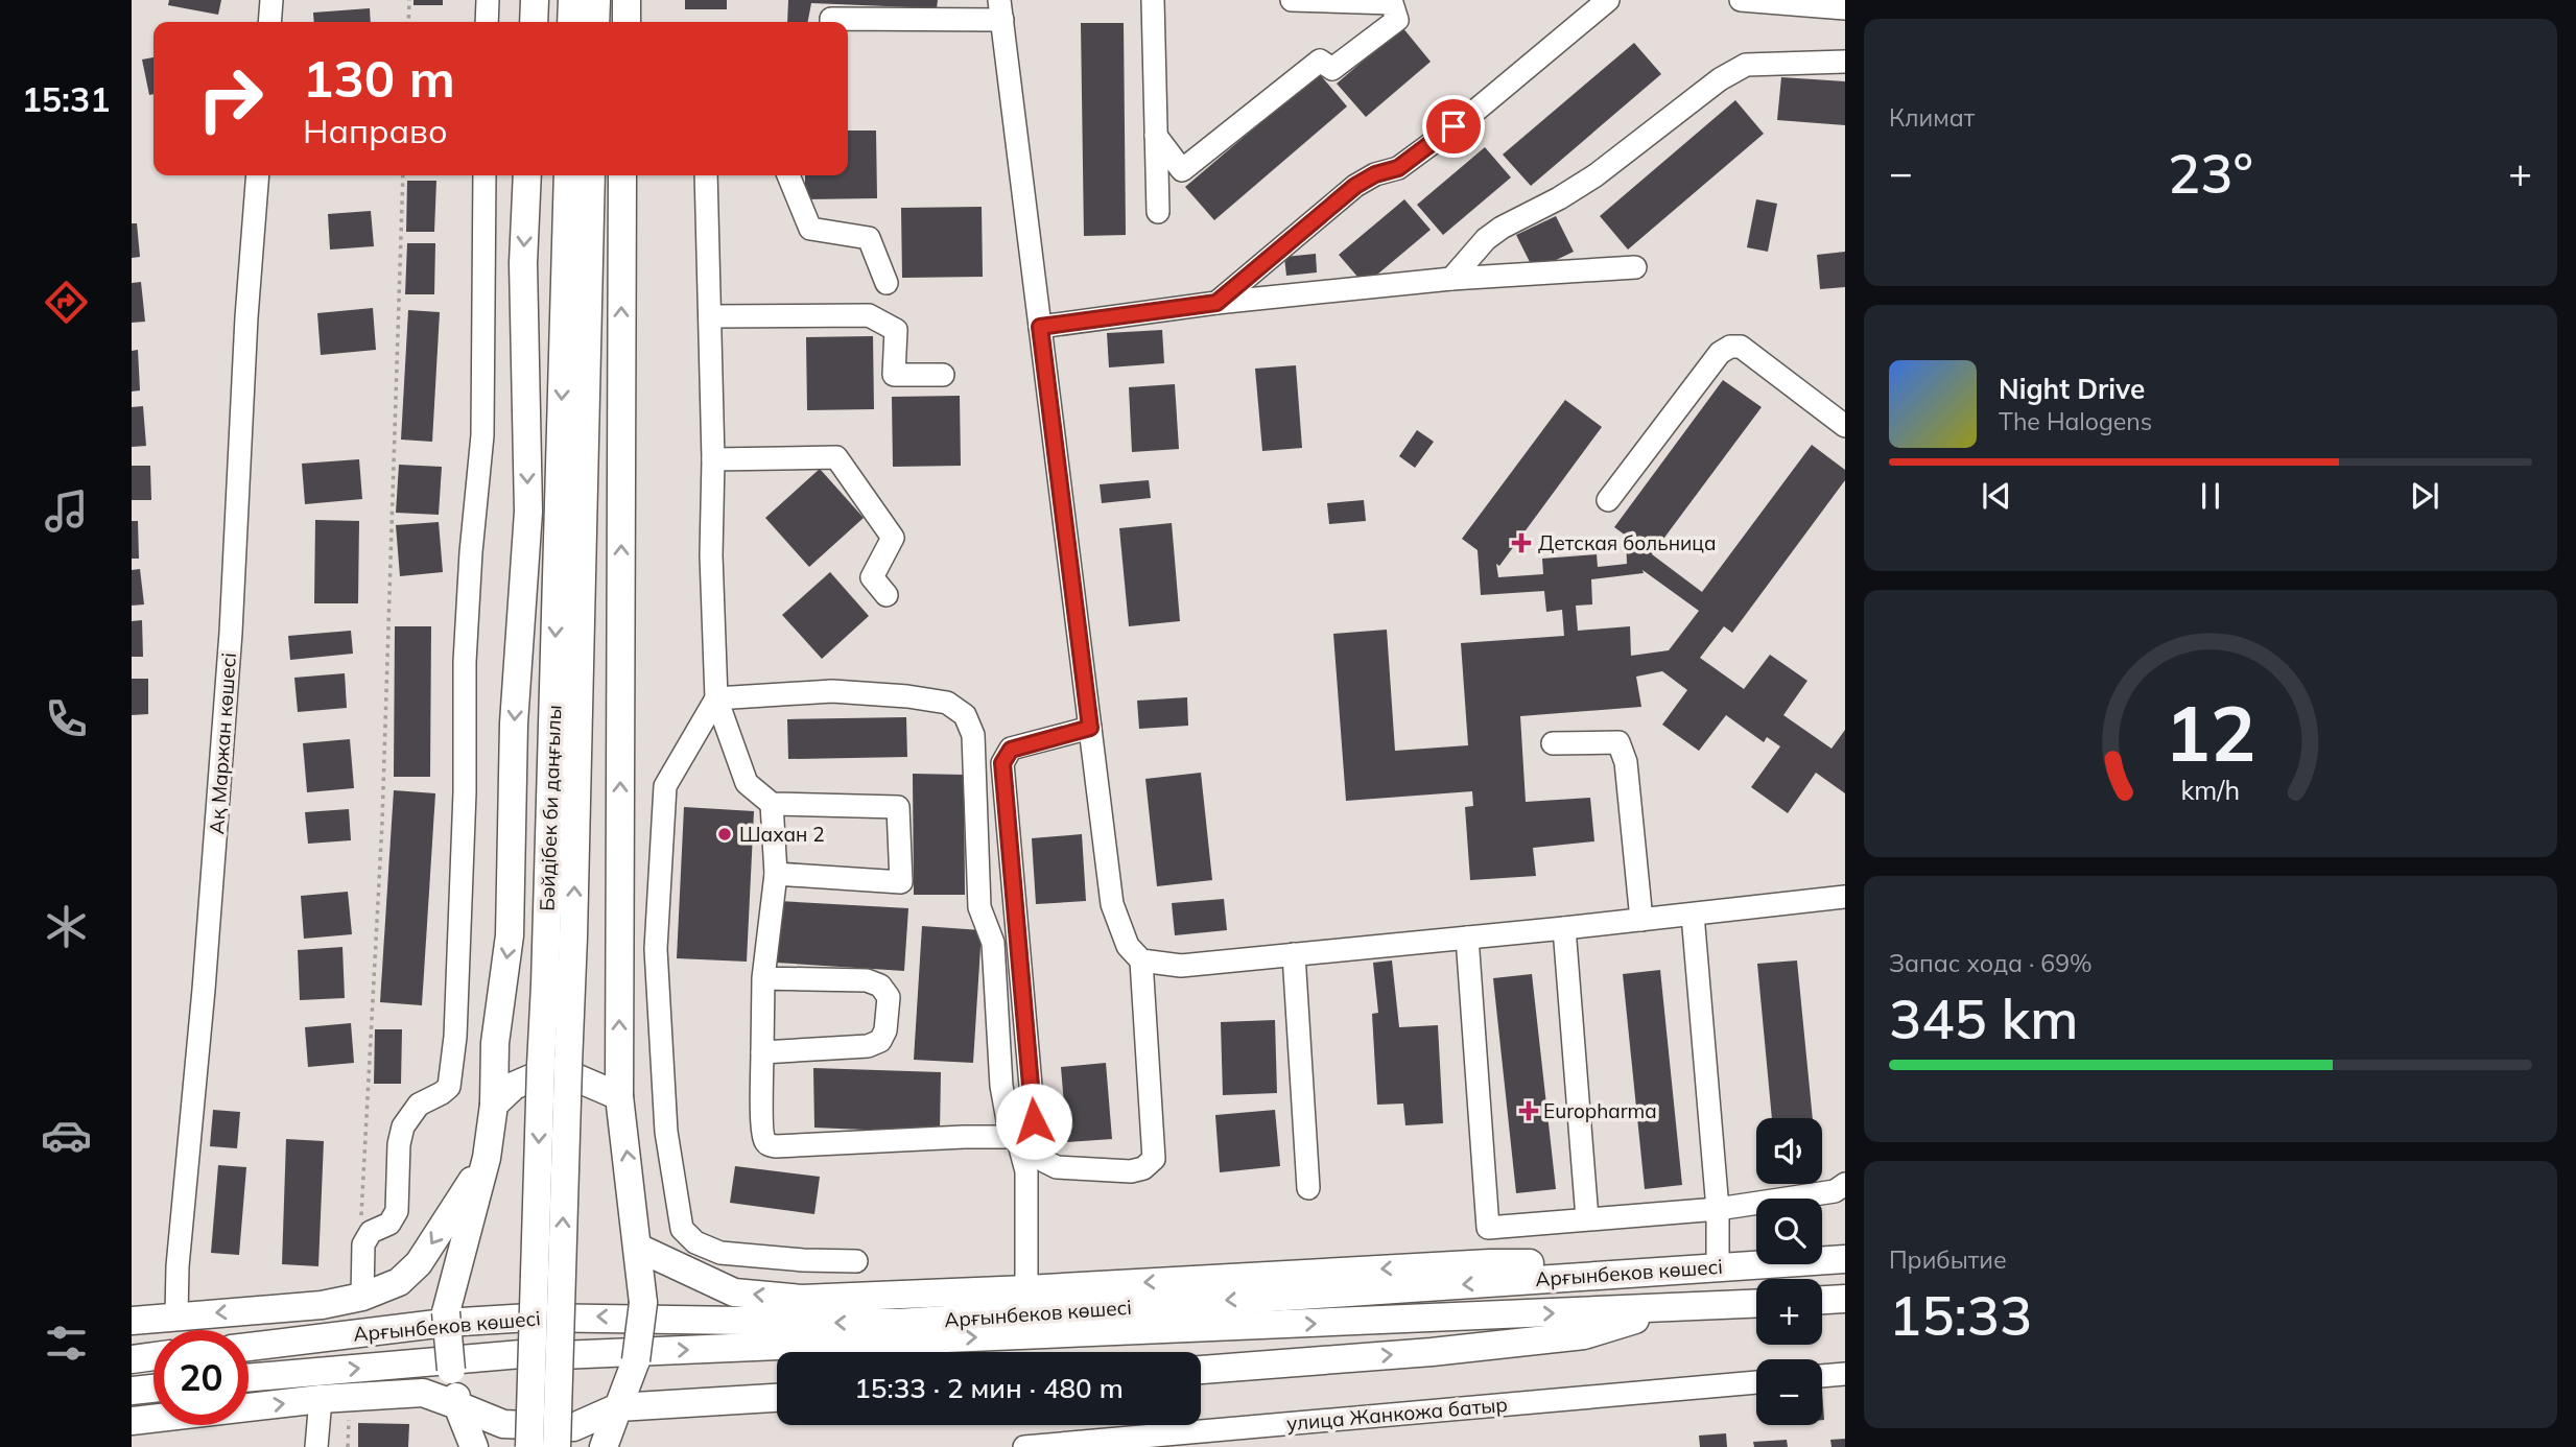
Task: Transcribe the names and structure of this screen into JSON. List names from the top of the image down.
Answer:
{
  "streets": {
    "main road": ["Бәйдібек би даңғылы", "Арғынбеков көшесі"],
    "street": ["Ақ Маржан көшесі", "улица Жанкожа батыр"]
  },
  "places": {
    "health": ["Детская больница", "Europharma"],
    "other": ["Шахан 2"]
  },
  "page": {
    "tabs": "15:31",
    "tile": [
      "Климат",
      ["Запас хода · 69%", "345 km"],
      ["Прибытие", "15:33"]
    ],
    "turn": ["130 m", "Направо"],
    "heat": ["−", "23°", "+"],
    "song": ["Night Drive", "The Halogens"],
    "map_buttons": ["+", "−"],
    "limit": "20",
    "trip": "15:33 · 2 мин · 480 m",
    "gauge": ["12", "km/h"]
  }
}
